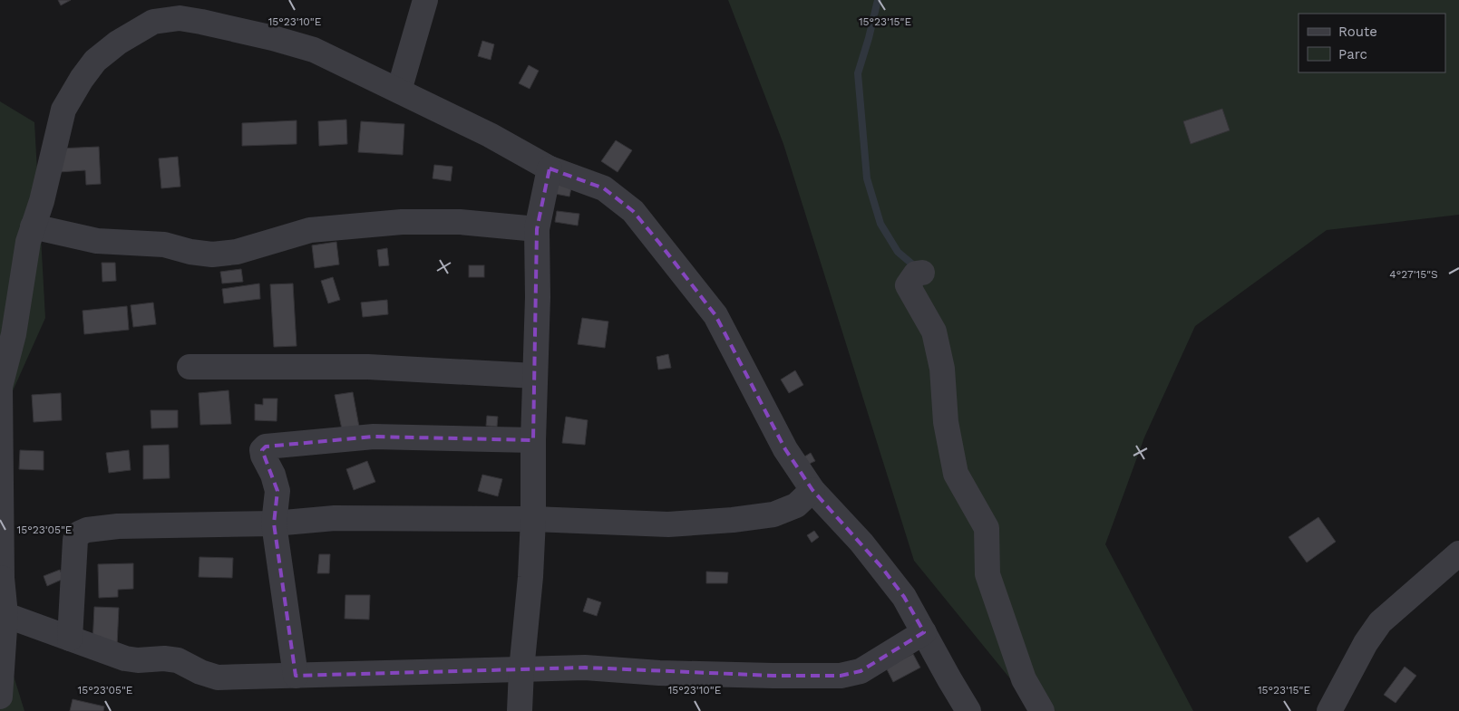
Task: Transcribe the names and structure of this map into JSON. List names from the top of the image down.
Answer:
{
  "legend": ["Route", "Parc"],
  "coordinates": [
    "15°23'10\"E",
    "15°23'15\"E",
    "4°27'15\"S",
    "15°23'05\"E"
  ]
}
